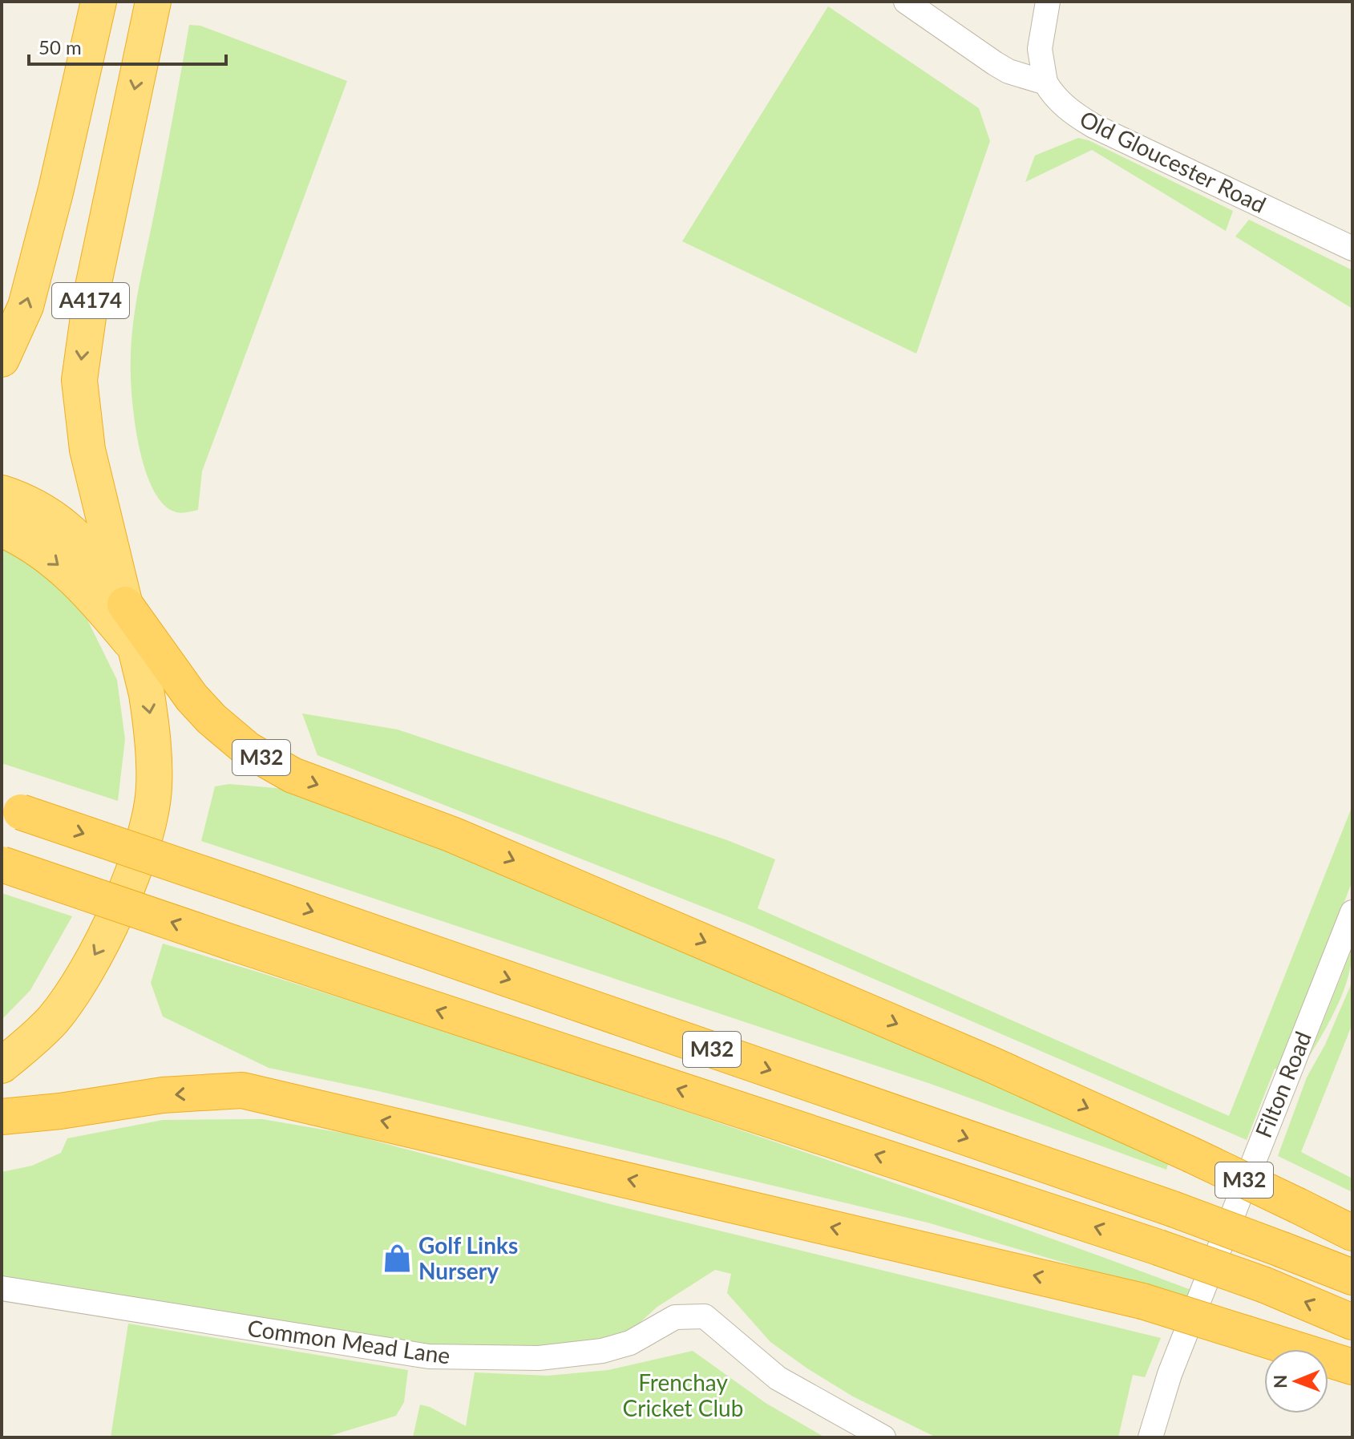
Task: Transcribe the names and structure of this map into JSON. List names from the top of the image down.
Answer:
{
  "streets": {
    "highway": ["A4174", "M32"],
    "street": ["Old Gloucester Road", "Filton Road", "Common Mead Lane"]
  },
  "crossings": [
    ["A4174", "M32"]
  ],
  "parks": ["Frenchay Cricket Club"],
  "places": {
    "shop": ["Golf Links Nursery"]
  },
  "scale_bar": "50 m",
  "north": "left"
}
